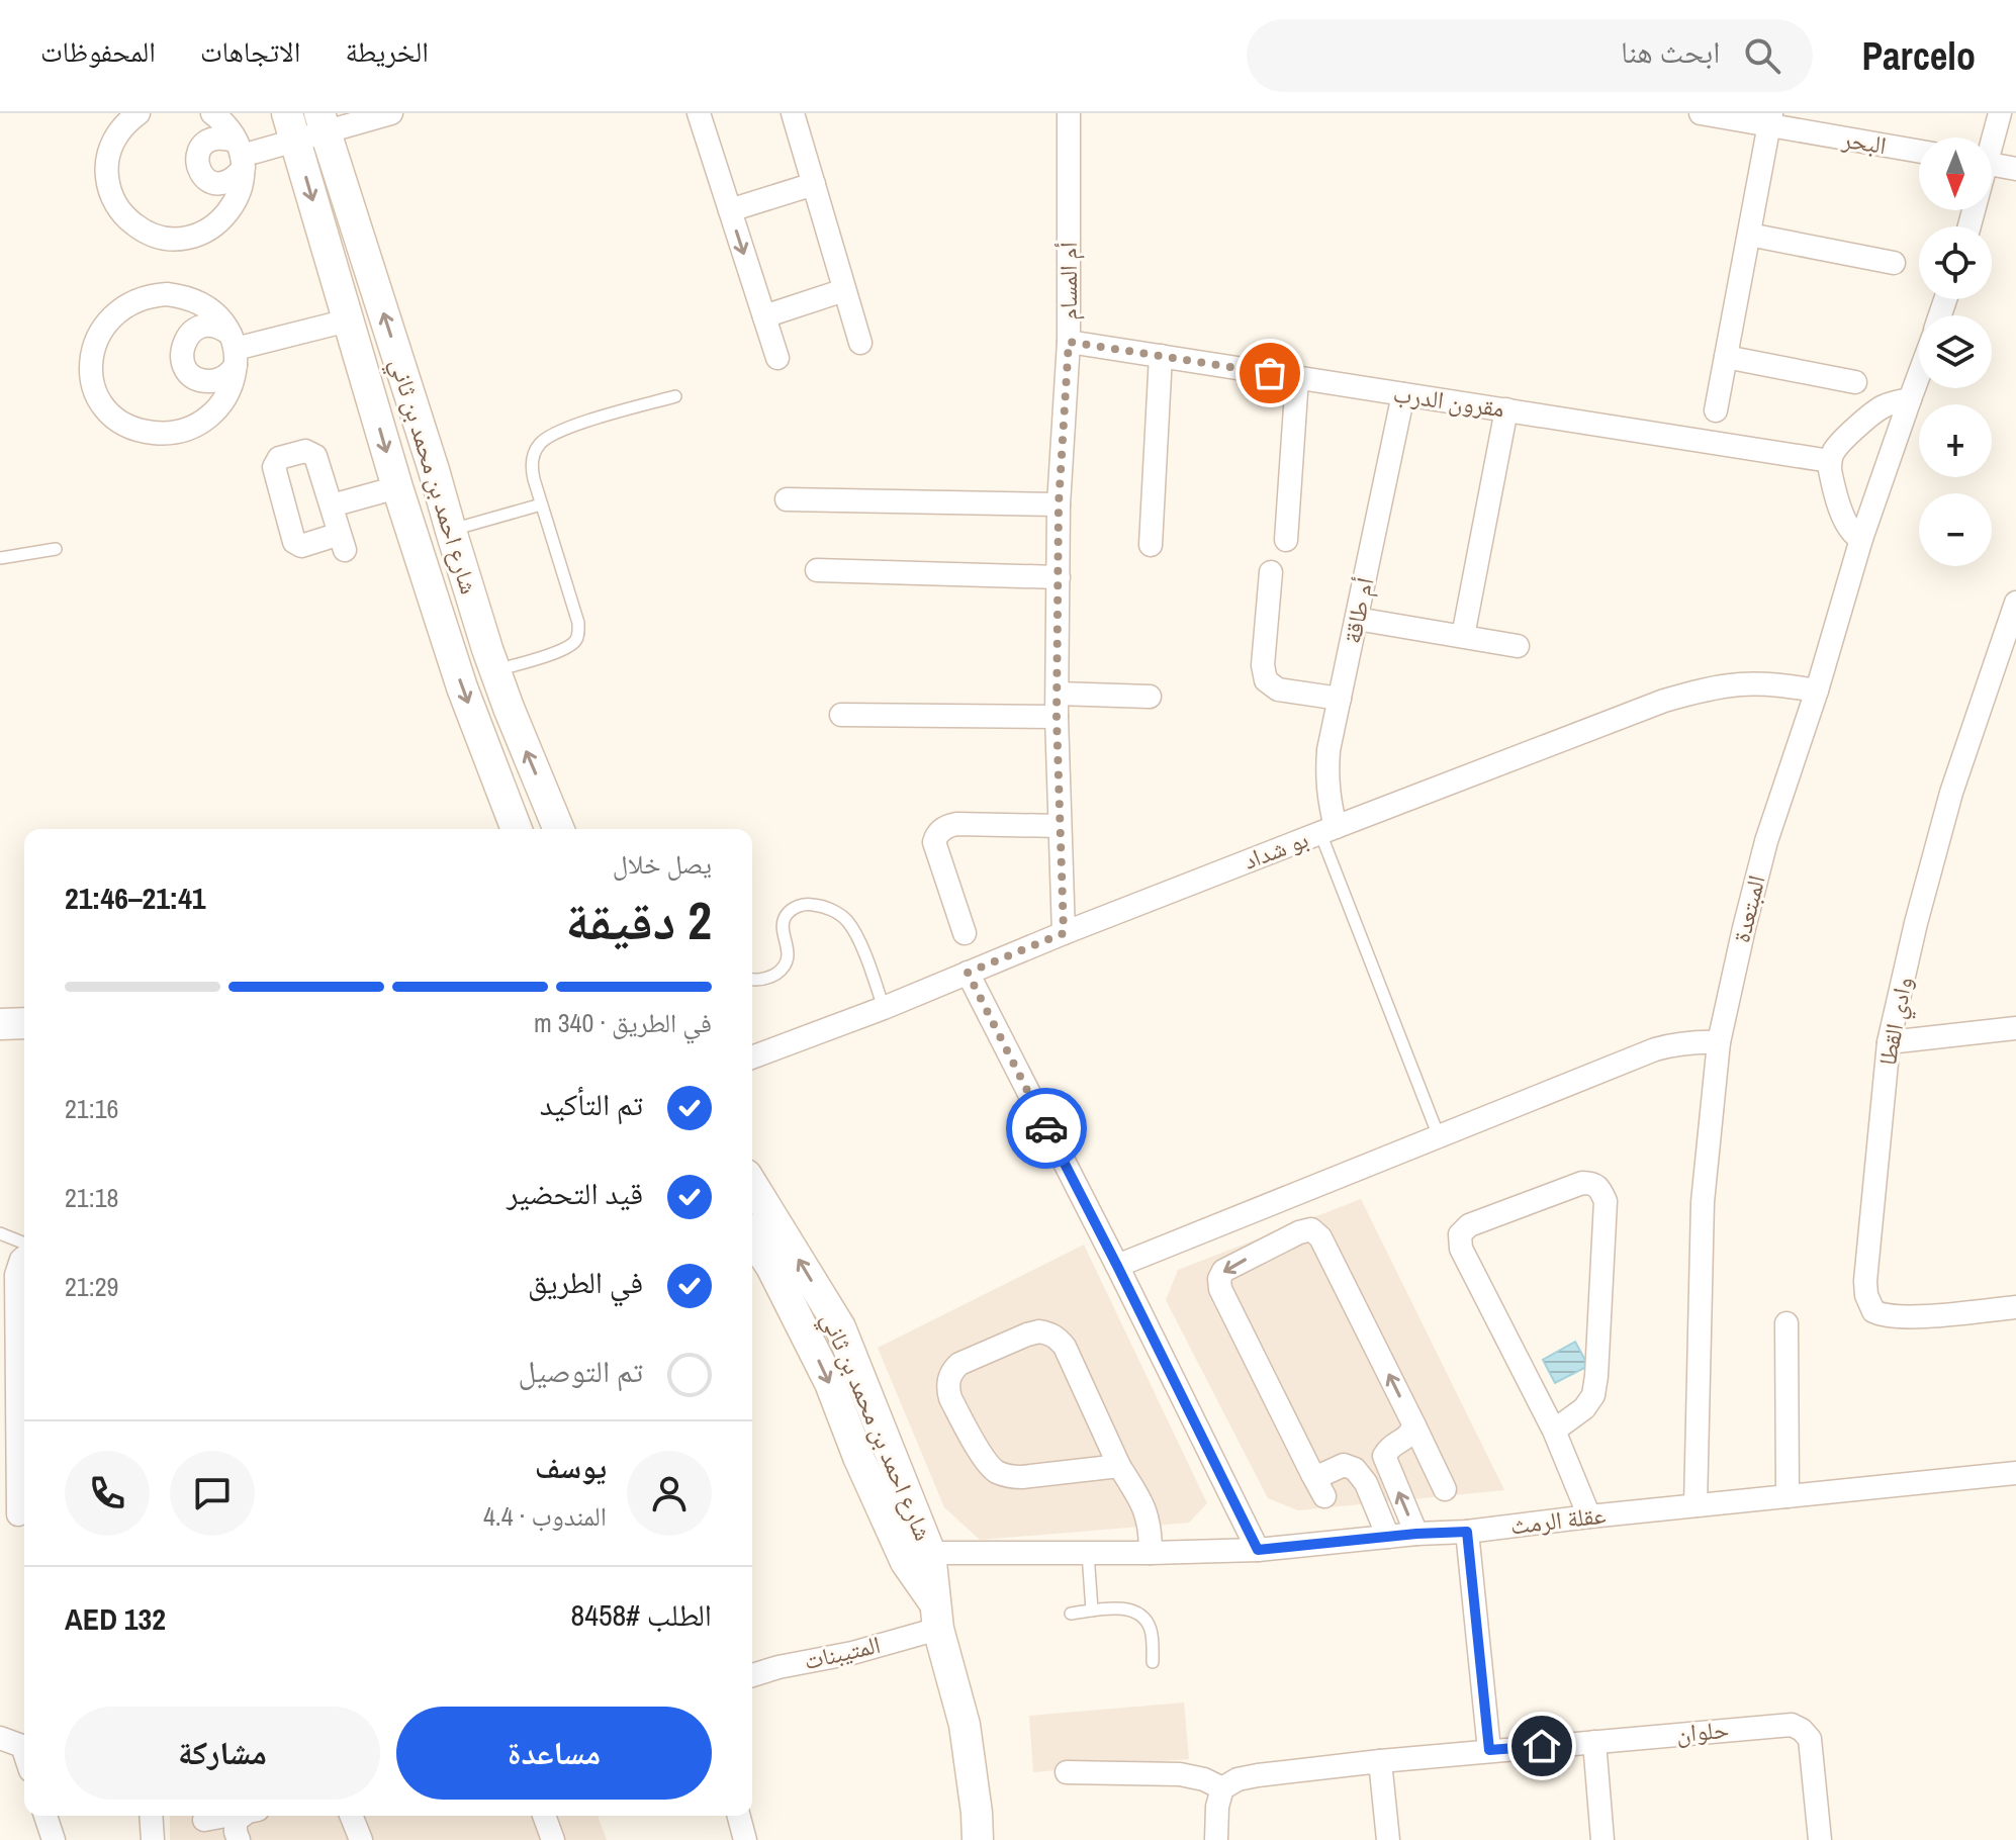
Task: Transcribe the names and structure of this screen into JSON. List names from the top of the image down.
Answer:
{
  "streets": {
    "street": [
      "البحر",
      "أم المسام",
      "مقرون الدرب",
      "شارع احمد بن محمد بن ثاني",
      "أم طاقة",
      "بو شداد",
      "المبتعدة",
      "وادي القطا",
      "عقلة الرمث",
      "المتيبنات",
      "حلوان"
    ]
  },
  "crossings": [
    ["أم المسام", "مقرون الدرب"],
    ["أم المسام", "بو شداد"],
    ["مقرون الدرب", "أم طاقة"],
    ["شارع احمد بن محمد بن ثاني", "عقلة الرمث"],
    ["شارع احمد بن محمد بن ثاني", "المتيبنات"],
    ["أم طاقة", "بو شداد"],
    ["بو شداد", "المبتعدة"],
    ["المبتعدة", "عقلة الرمث"]
  ],
  "north": "bottom",
  "page": {
    "header": "Parcelo",
    "search": "ابحث هنا",
    "nav": ["الخريطة", "الاتجاهات", "المحفوظات"],
    "map_buttons": ["+", "−"],
    "heading": ["2 دقيقة", "يصل خلال", "21:41–21:46"],
    "panel": [
      "يوسف",
      "المندوب · 4.4",
      "الطلب #8458",
      "AED 132"
    ],
    "bar": "في الطريق · 340 m",
    "list": [
      ["تم التأكيد", "21:16"],
      ["قيد التحضير", "21:18"],
      ["في الطريق", "21:29"],
      "تم التوصيل"
    ],
    "buttons": ["مساعدة", "مشاركة"]
  }
}
